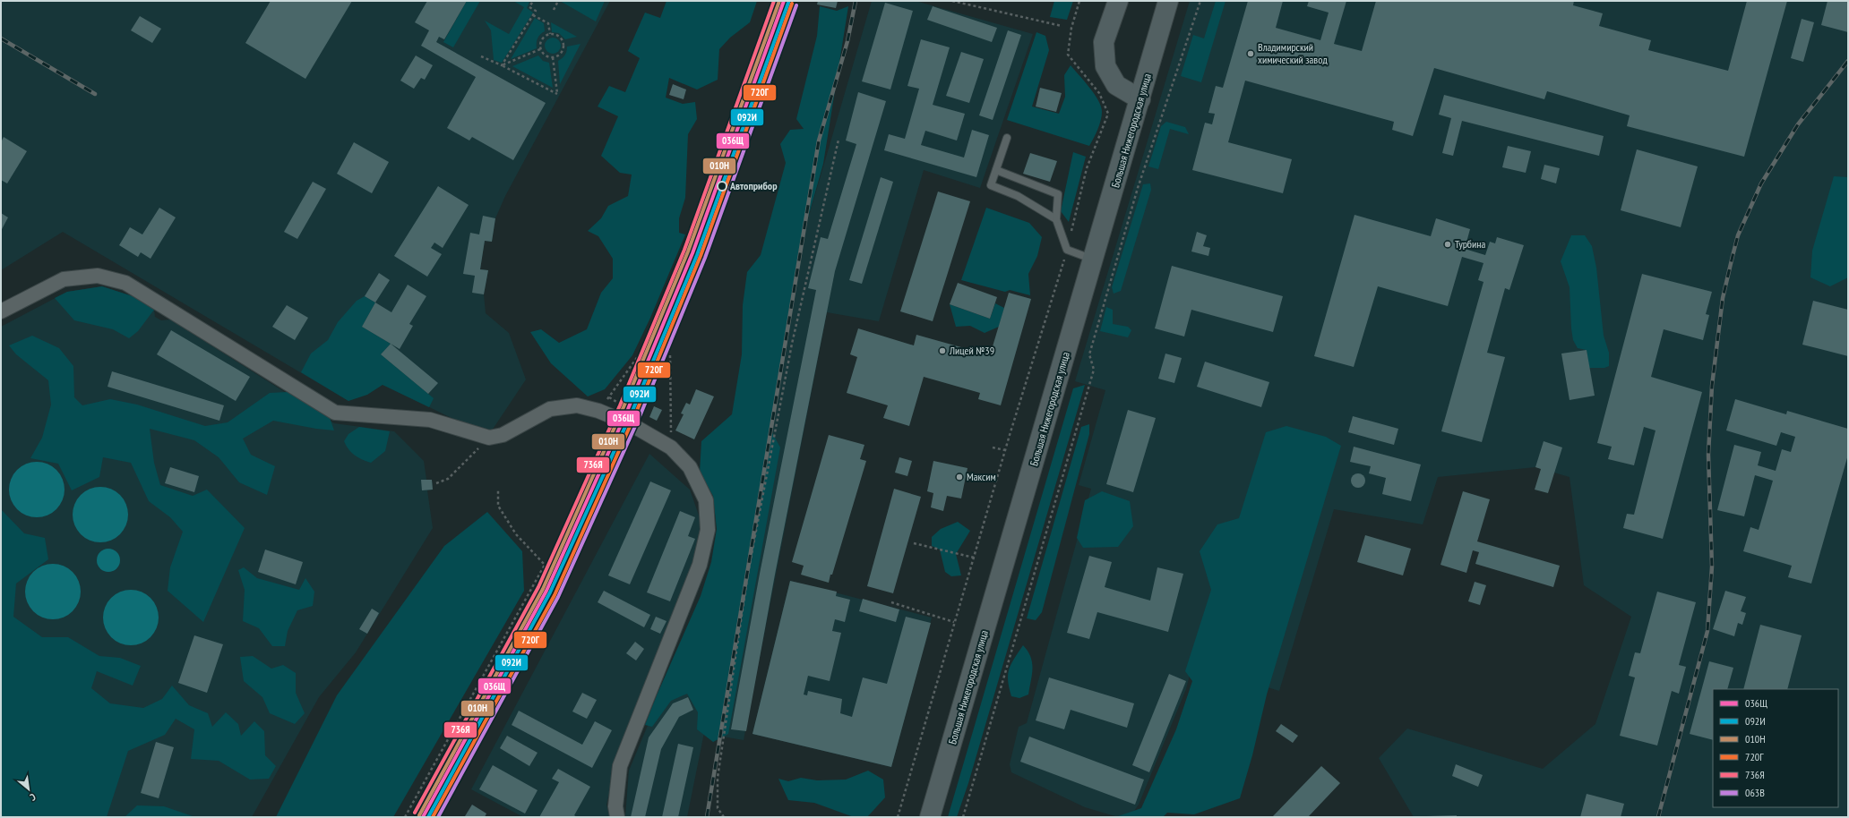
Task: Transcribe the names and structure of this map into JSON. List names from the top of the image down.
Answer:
{
  "streets": {
    "main road": ["Большая Нижегородская улица"]
  },
  "places": [
    "Владимирский химический завод",
    "Автоприбор",
    "Турбина",
    "Лицей №39",
    "Максим"
  ],
  "lines": [
    "transit line 036Щ",
    "transit line 010Н",
    "transit line 736Я",
    "transit line 092И",
    "transit line 720Г",
    "transit line 063В"
  ],
  "legend": [
    "036Щ",
    "092И",
    "010Н",
    "720Г",
    "736Я",
    "063В"
  ],
  "north": "bottom right"
}
